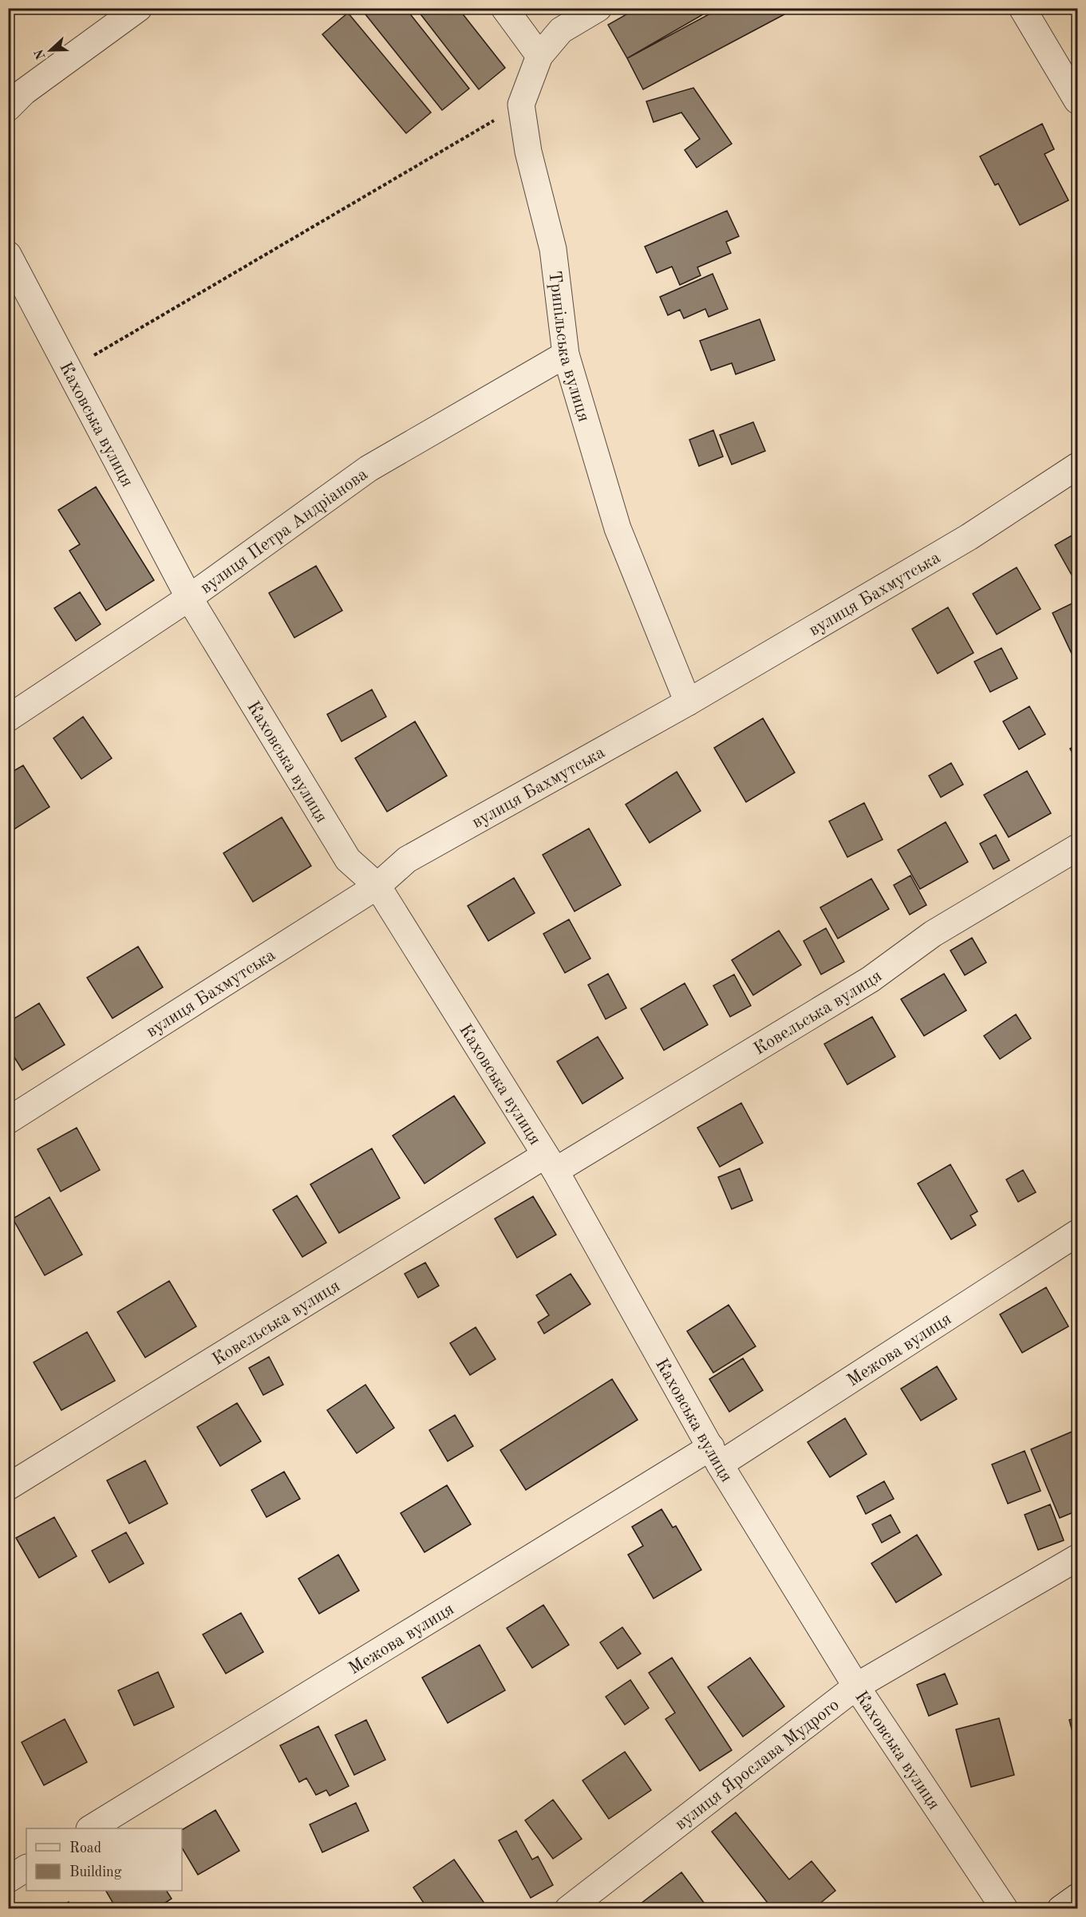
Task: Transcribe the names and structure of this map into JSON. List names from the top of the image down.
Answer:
{
  "streets": {
    "street": [
      "Трипільська вулиця",
      "Каховська вулиця",
      "вулиця Петра Андріанова",
      "вулиця Бахмутська",
      "Ковельська вулиця",
      "Межова вулиця",
      "вулиця Ярослава Мудрого"
    ]
  },
  "crossings": [
    ["Трипільська вулиця", "вулиця Петра Андріанова"],
    ["Трипільська вулиця", "вулиця Бахмутська"],
    ["Каховська вулиця", "вулиця Петра Андріанова"],
    ["Каховська вулиця", "вулиця Бахмутська"],
    ["Каховська вулиця", "Ковельська вулиця"],
    ["Каховська вулиця", "Межова вулиця"],
    ["Каховська вулиця", "вулиця Ярослава Мудрого"]
  ],
  "legend": ["Road", "Building"],
  "north": "left"
}
